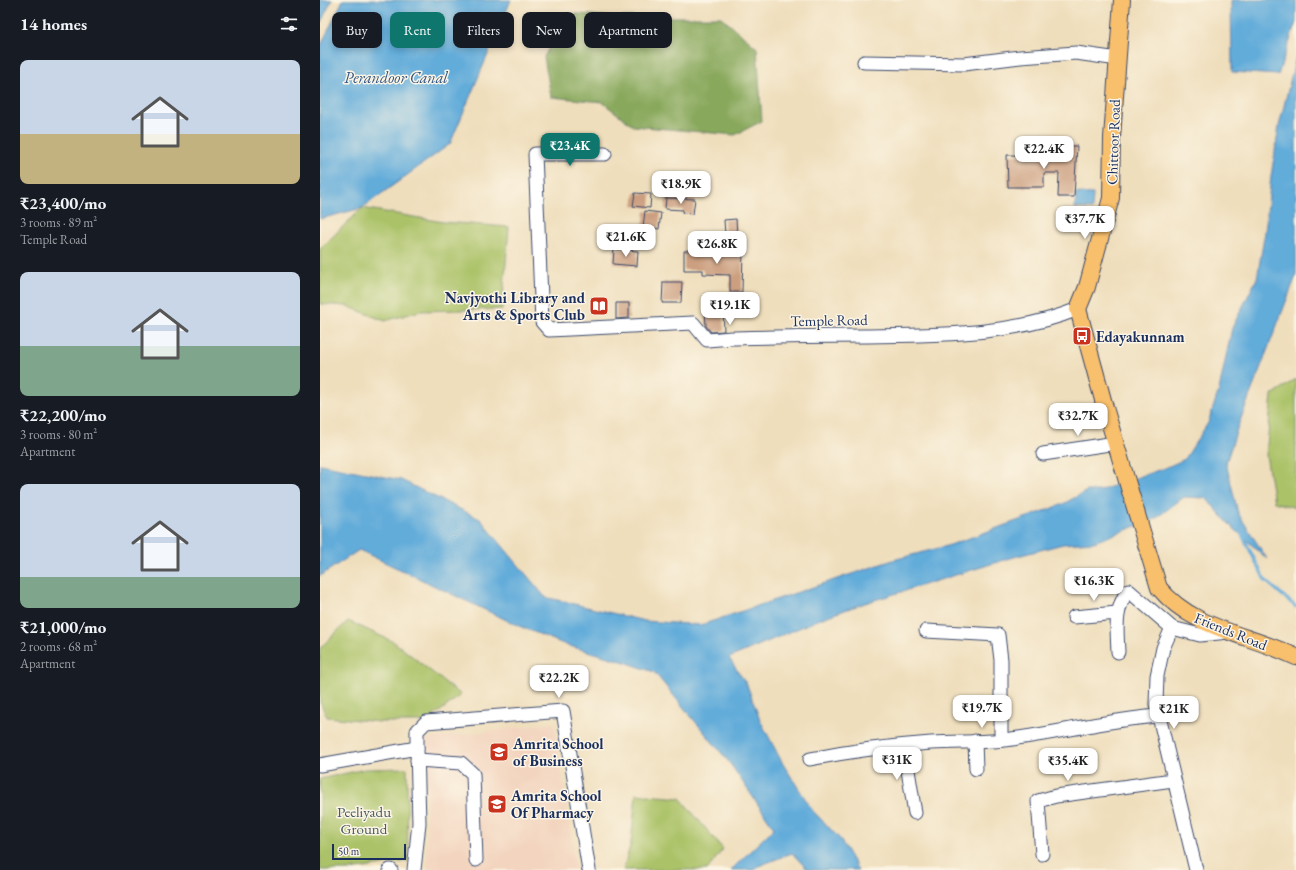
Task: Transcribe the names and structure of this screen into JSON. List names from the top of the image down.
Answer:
{
  "streets": {
    "main road": ["Chittoor Road", "Friends Road"],
    "street": ["Temple Road"]
  },
  "crossings": [
    ["Chittoor Road", "Temple Road"]
  ],
  "water": ["Perandoor Canal"],
  "parks": ["Peeliyadu Ground"],
  "places": {
    "library": ["Navjyothi Library and Arts & Sports Club"],
    "bus stop": ["Edayakunnam"],
    "school or university": ["Amrita School of Business", "Amrita School Of Pharmacy"]
  },
  "scale_bar": "50 m",
  "page": {
    "heading": "14 homes",
    "chip": [
      "Buy",
      "Rent",
      "Filters",
      "New",
      "Apartment"
    ],
    "list": [
      {
        "name": "₹23,400/mo",
        "note": "3 rooms · 89 m² · Temple Road"
      },
      {
        "name": "₹22,200/mo",
        "note": "3 rooms · 80 m² · Apartment"
      },
      {
        "name": "₹21,000/mo",
        "note": "2 rooms · 68 m² · Apartment"
      }
    ],
    "price": [
      "₹23.4K",
      "₹22.4K",
      "₹18.9K",
      "₹37.7K",
      "₹21.6K",
      "₹26.8K",
      "₹19.1K",
      "₹32.7K",
      "₹16.3K",
      "₹22.2K",
      "₹19.7K",
      "₹21K",
      "₹31K",
      "₹35.4K"
    ],
    "scale": "50 m"
  }
}
